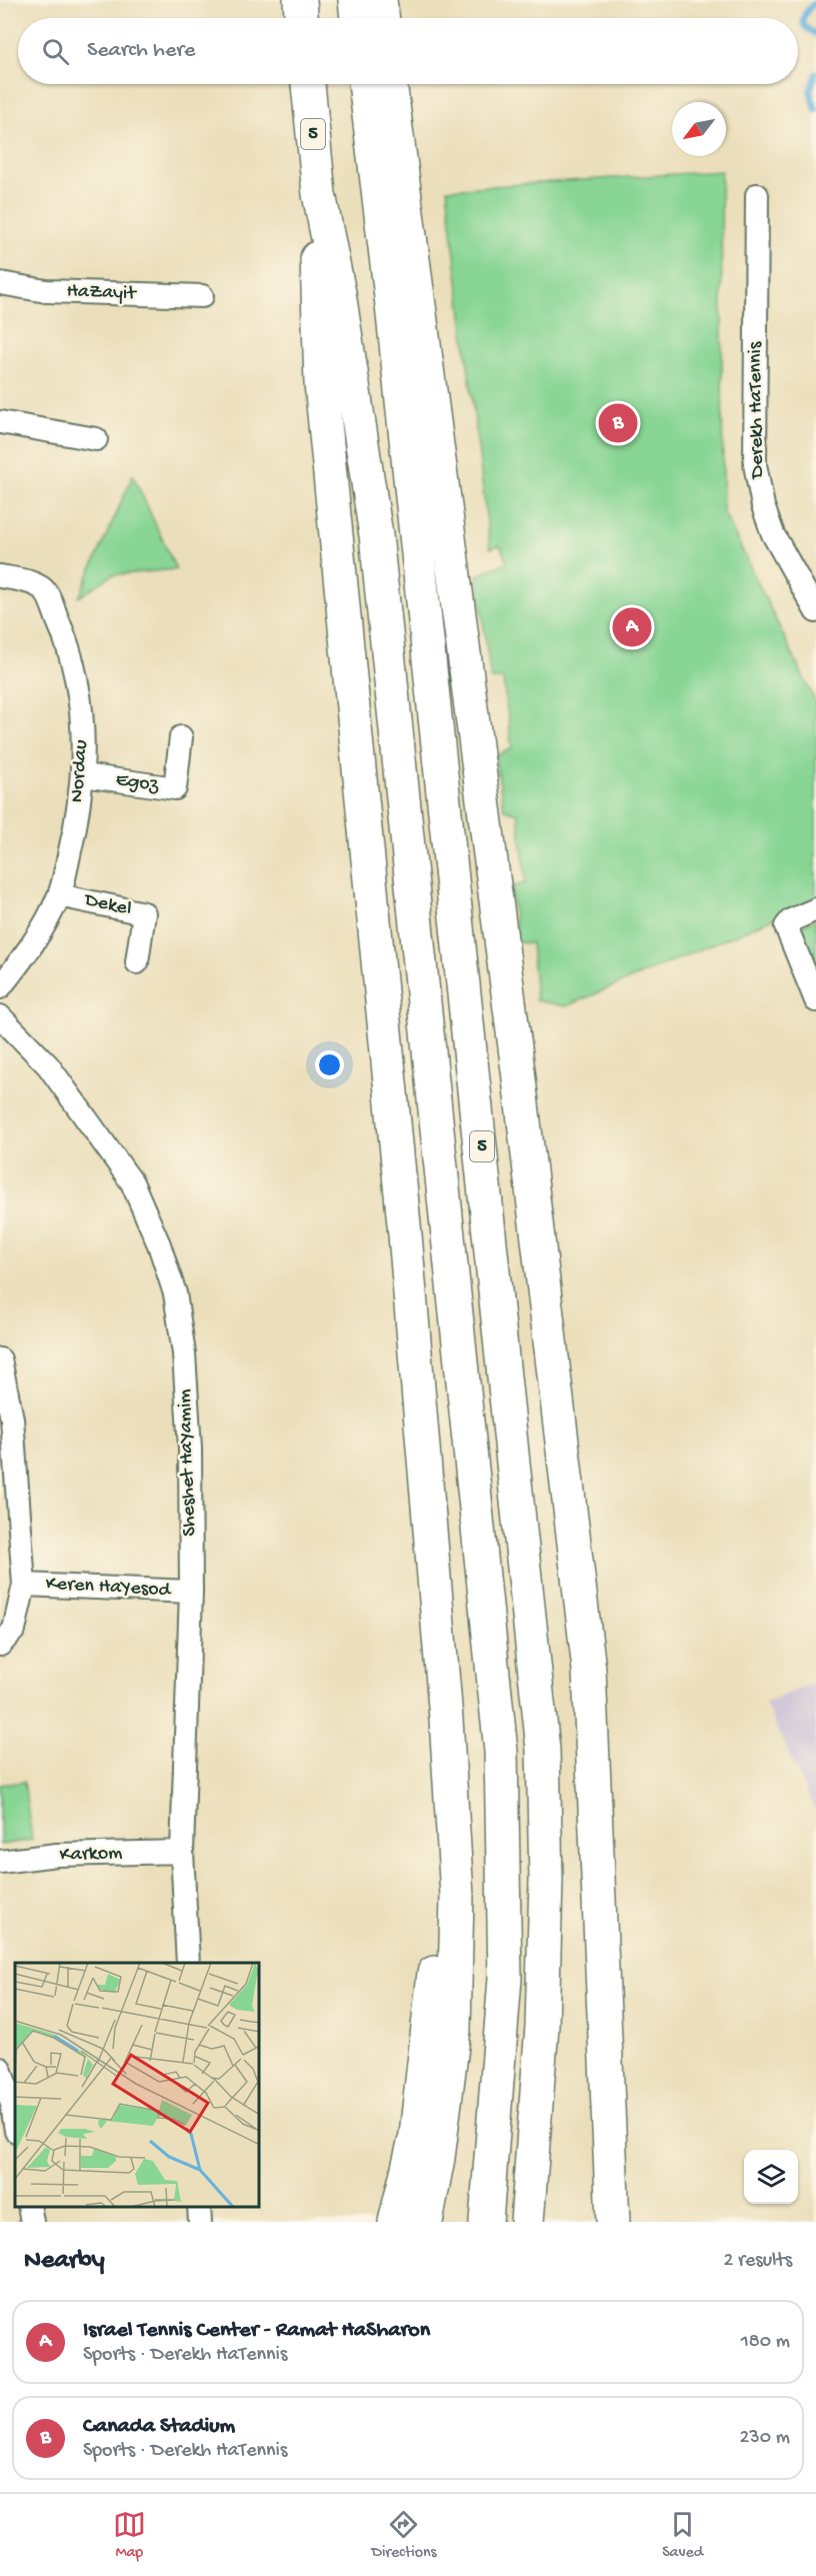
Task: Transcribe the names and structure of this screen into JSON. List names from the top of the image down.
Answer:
{
  "streets": {
    "highway": ["5"],
    "street": [
      "HaZayit",
      "Derekh HaTennis",
      "Nordau",
      "Egoz",
      "Dekel",
      "Sheshet HaYamim",
      "Keren HaYesod",
      "Karkom"
    ]
  },
  "crossings": [
    ["Nordau", "Egoz"],
    ["Nordau", "Dekel"],
    ["Sheshet HaYamim", "Keren HaYesod"],
    ["Sheshet HaYamim", "Karkom"]
  ],
  "north": "bottom left",
  "page": {
    "search": "Search here",
    "pins": ["B", "A"],
    "heading": ["Nearby", "2 results"],
    "list": [
      {
        "mark": "A",
        "name": "Israel Tennis Center - Ramat HaSharon",
        "note": "Sports · Derekh HaTennis",
        "value": "180 m"
      },
      {
        "mark": "B",
        "name": "Canada Stadium",
        "note": "Sports · Derekh HaTennis",
        "value": "230 m"
      }
    ],
    "nav": ["Map", "Directions", "Saved"]
  }
}
